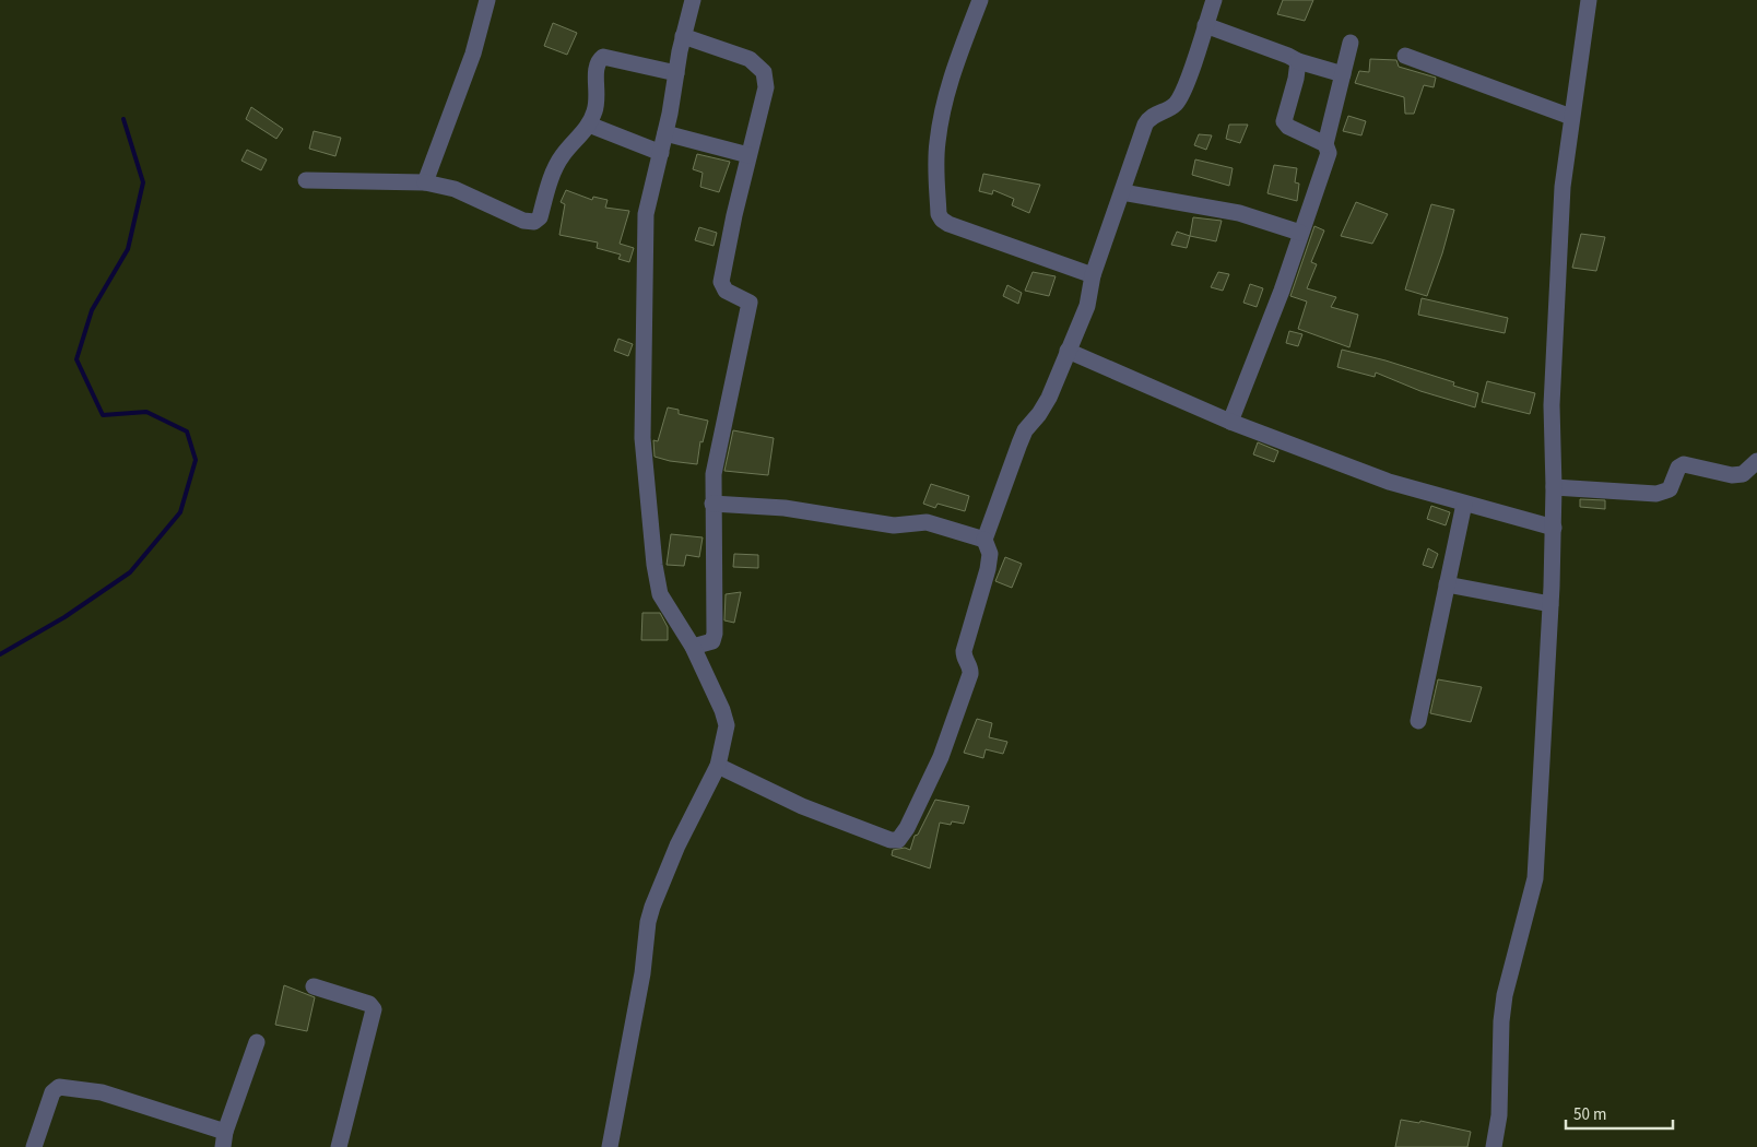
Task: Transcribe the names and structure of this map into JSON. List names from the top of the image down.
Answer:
{
  "scale_bar": "50 m"
}
